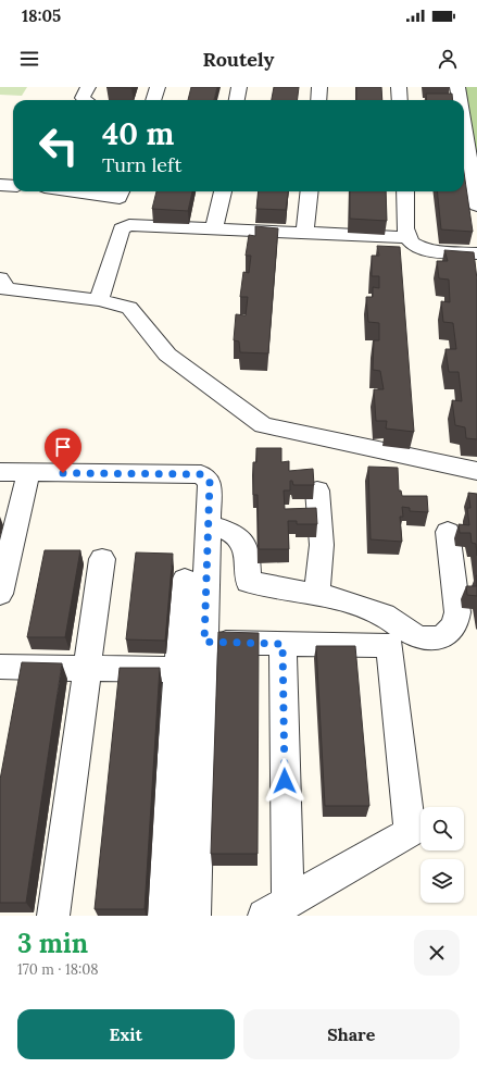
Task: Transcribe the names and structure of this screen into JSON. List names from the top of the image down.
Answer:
{
  "page": {
    "status": "18:05",
    "header": "Routely",
    "turn": ["40 m", "Turn left"],
    "heading": ["3 min", "170 m · 18:08"],
    "buttons": ["Exit", "Share"]
  }
}
